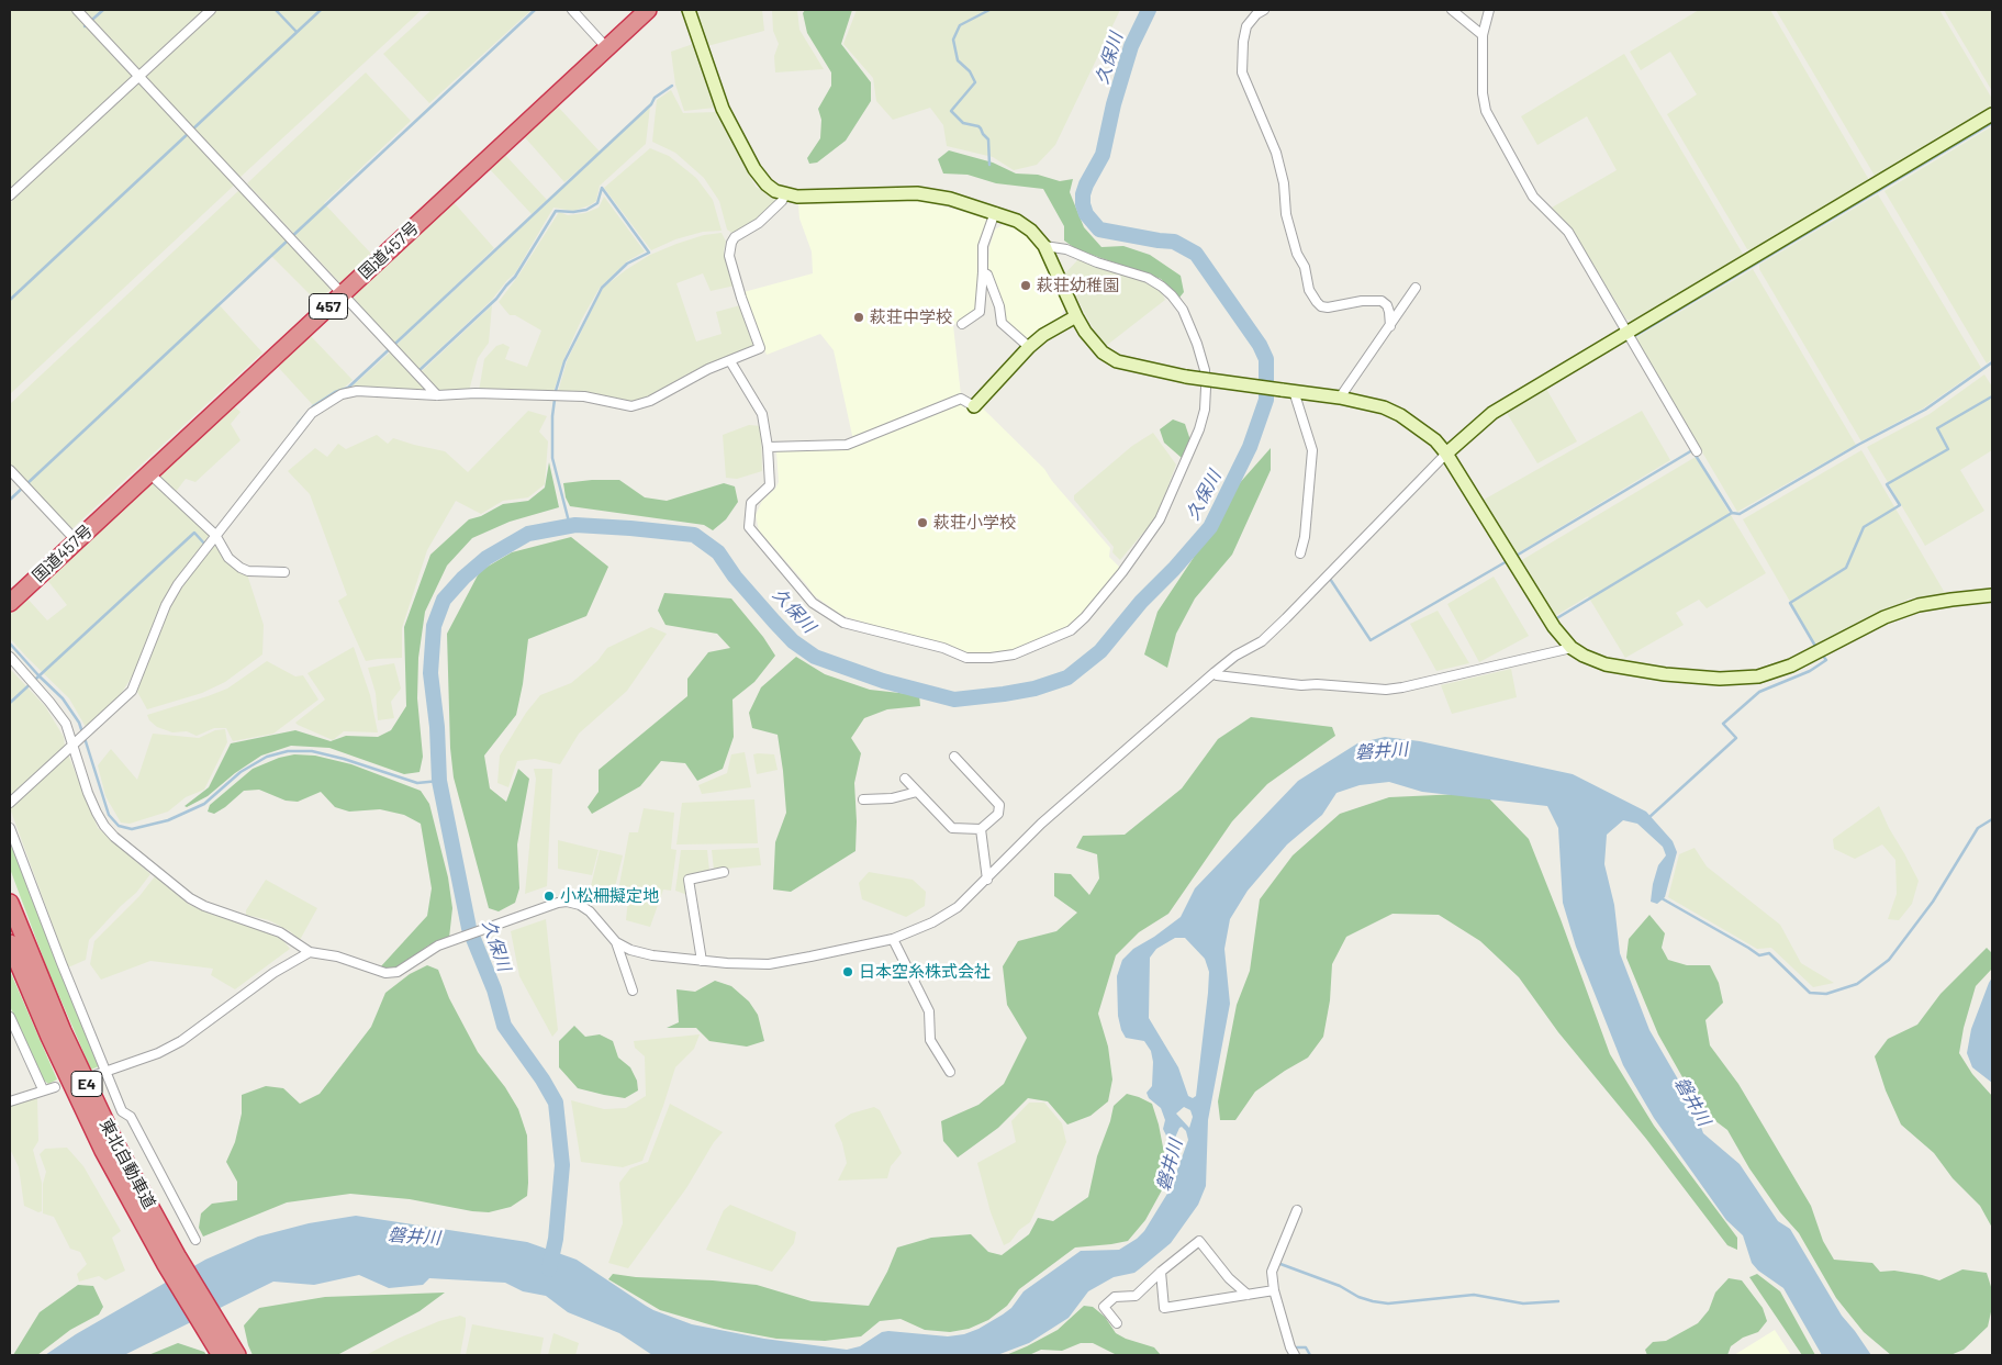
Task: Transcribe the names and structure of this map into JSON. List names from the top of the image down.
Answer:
{
  "streets": {
    "highway": [
      "国道457号",
      "457",
      "E4",
      "東北自動車道"
    ]
  },
  "water": ["久保川", "磐井川"],
  "places": [
    "萩荘幼稚園",
    "萩荘中学校",
    "萩荘小学校",
    "小松柵擬定地",
    "日本空糸株式会社"
  ]
}
